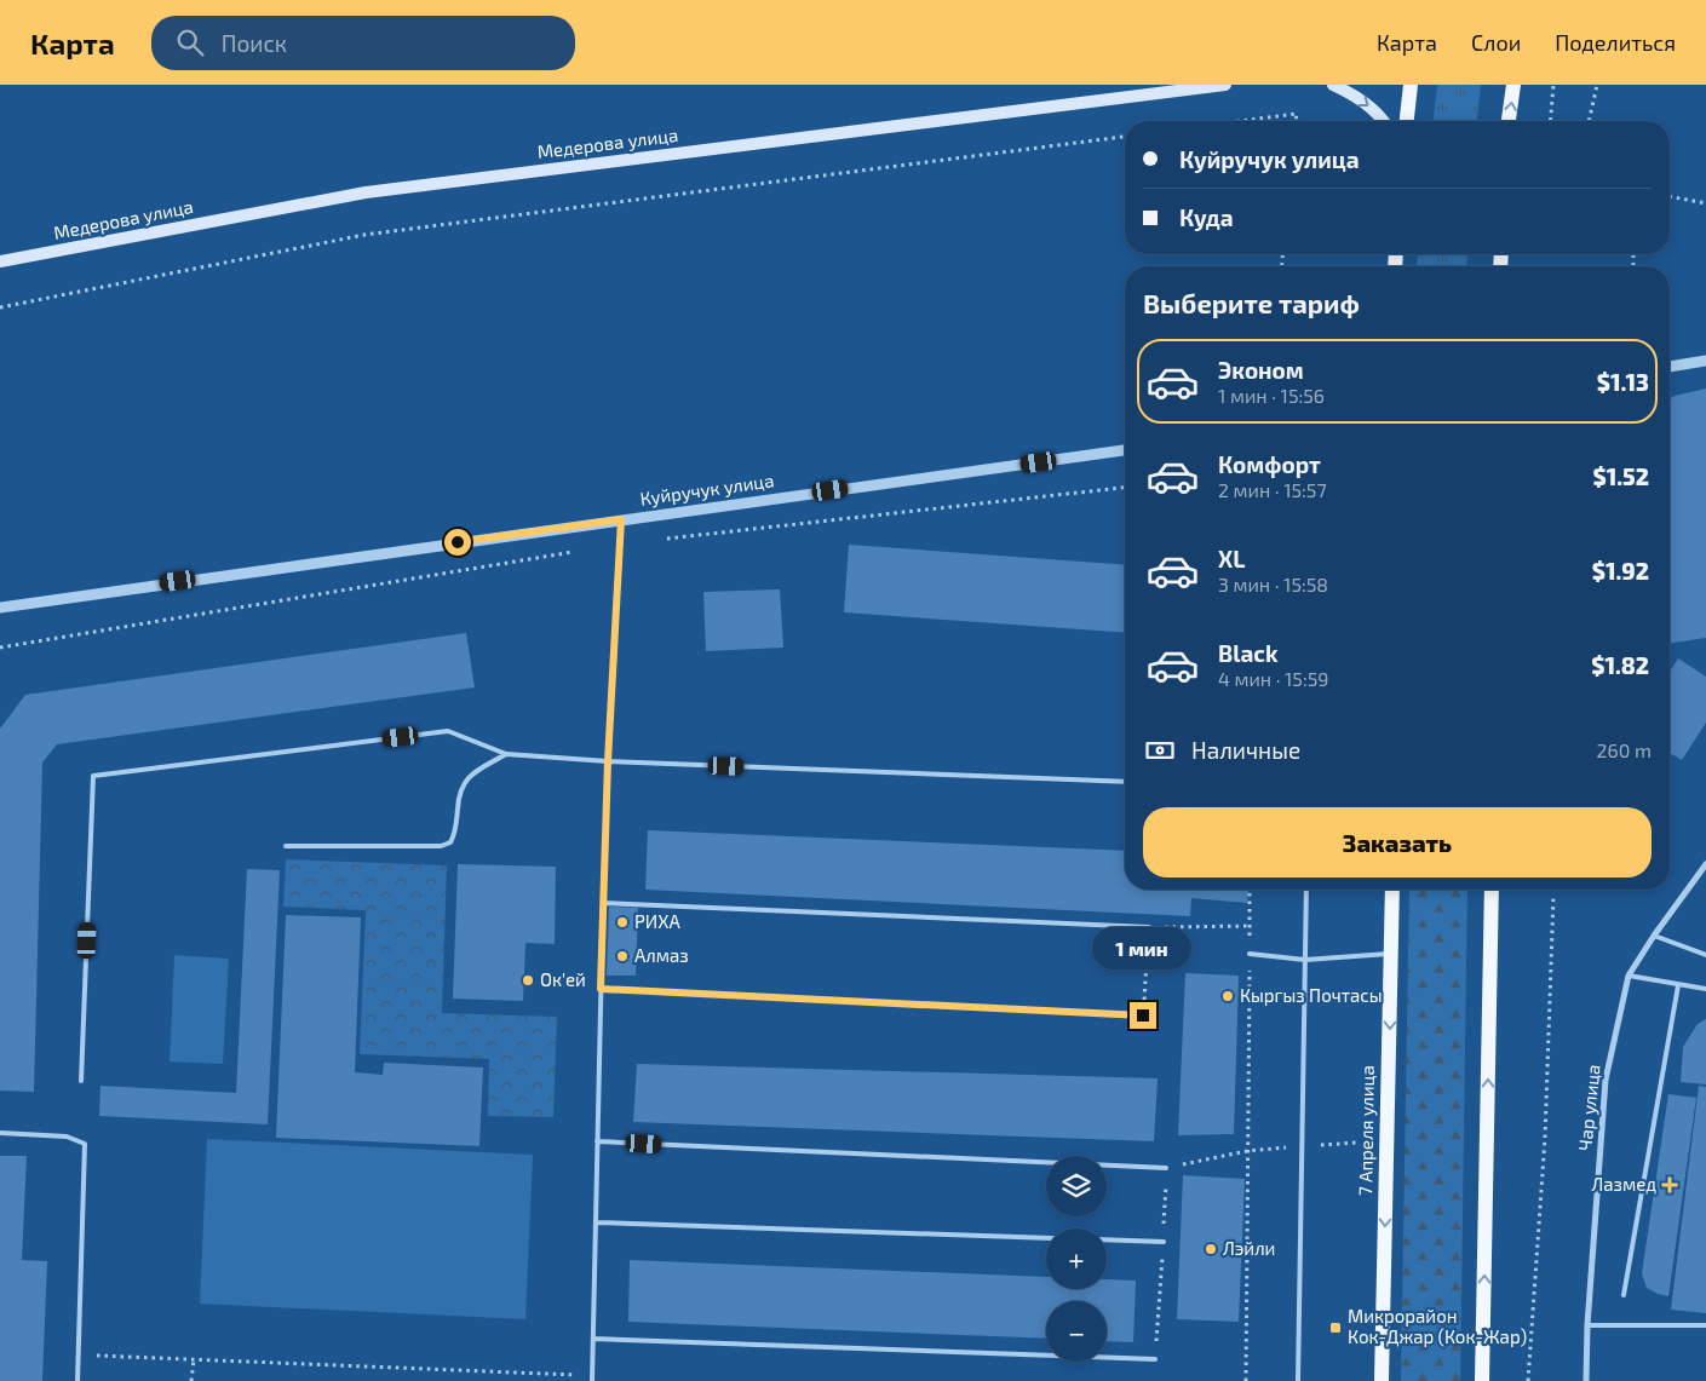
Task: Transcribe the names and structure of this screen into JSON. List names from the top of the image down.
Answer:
{
  "streets": {
    "main road": ["Медерова улица", "7 Апреля улица"],
    "street": ["Куйручук улица", "Чар улица"]
  },
  "places": {
    "other": [
      "РИХА",
      "Алмаз",
      "Ок'ей",
      "Кыргыз Почтасы",
      "Лэйли"
    ],
    "health": ["Лазмед"],
    "transit": ["Микрорайон Кок-Джар (Кок-Жар)"]
  },
  "page": {
    "header": "Карта",
    "search": "Поиск",
    "nav": ["Карта", "Слои", "Поделиться"],
    "banner": ["Куйручук улица", "Куда"],
    "heading": "Выберите тариф",
    "list": [
      {
        "name": "Эконом",
        "note": "1 мин · 15:56",
        "value": "$1.13"
      },
      {
        "name": "Комфорт",
        "note": "2 мин · 15:57",
        "value": "$1.52"
      },
      {
        "name": "XL",
        "note": "3 мин · 15:58",
        "value": "$1.92"
      },
      {
        "name": "Black",
        "note": "4 мин · 15:59",
        "value": "$1.82"
      }
    ],
    "pay": ["Наличные", "260 m"],
    "buttons": "Заказать",
    "bubble": "1 мин",
    "map_buttons": ["+", "−"]
  }
}
